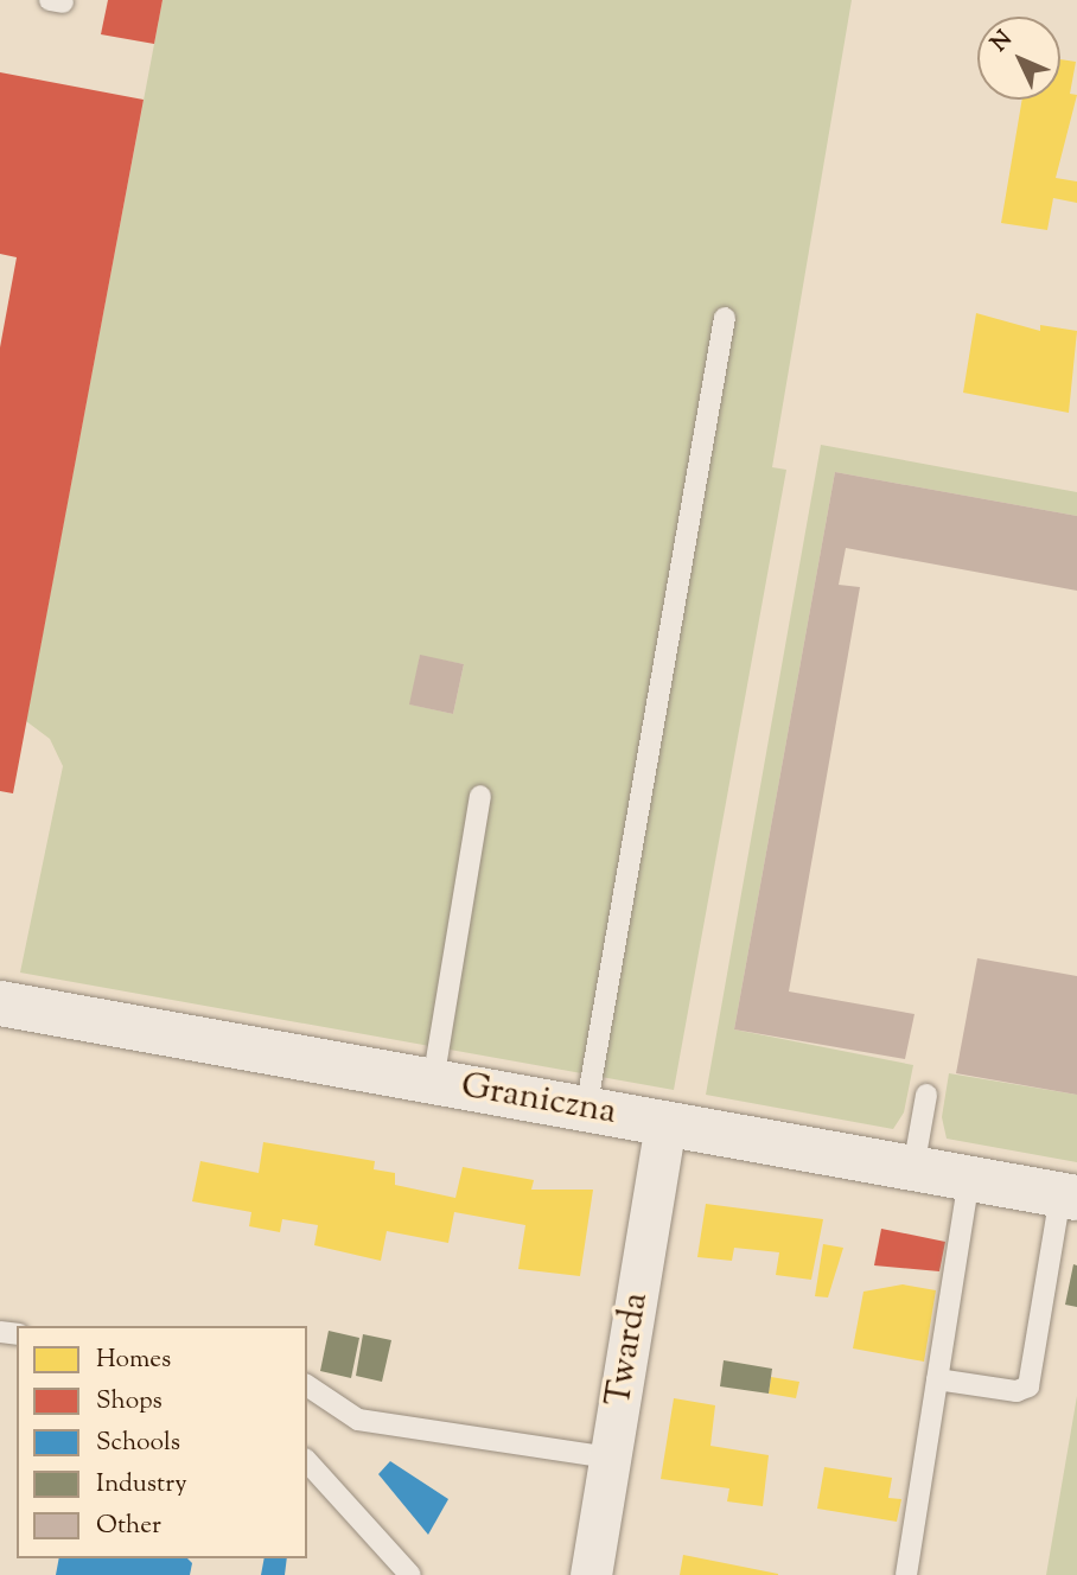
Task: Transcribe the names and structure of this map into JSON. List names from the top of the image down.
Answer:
{
  "streets": {
    "street": ["Graniczna", "Twarda"]
  },
  "crossings": [
    ["Graniczna", "Twarda"]
  ],
  "legend": [
    "Homes",
    "Shops",
    "Schools",
    "Industry",
    "Other"
  ],
  "north": "top left"
}
